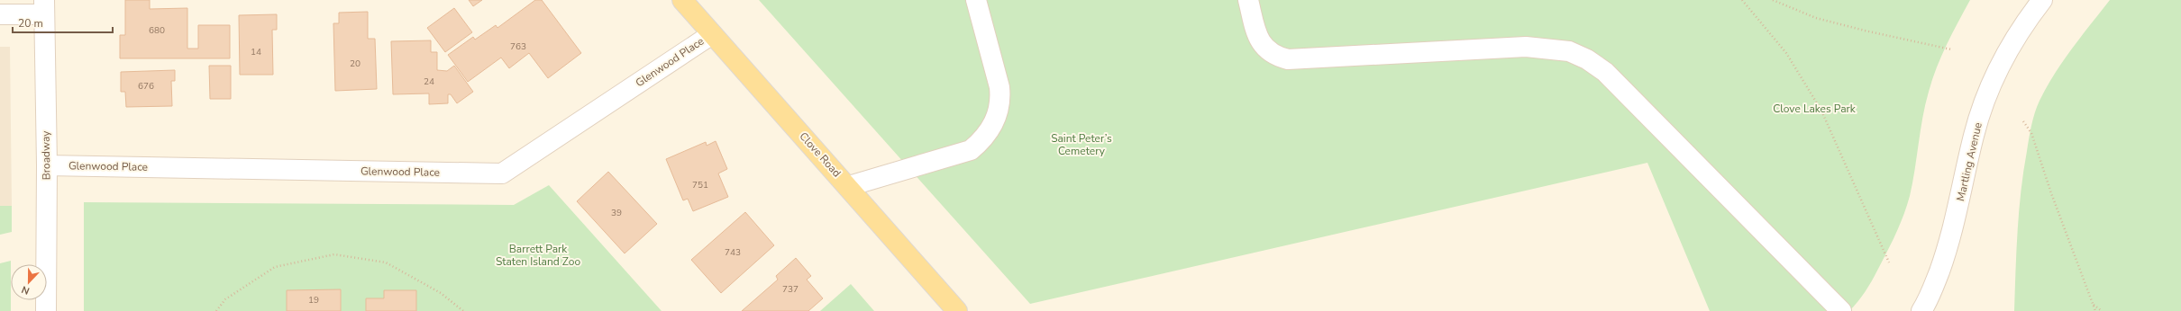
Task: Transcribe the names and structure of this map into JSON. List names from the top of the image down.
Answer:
{
  "streets": {
    "main road": ["Clove Road"],
    "street": ["Glenwood Place", "Broadway", "Martling Avenue"]
  },
  "crossings": [
    ["Glenwood Place", "Clove Road"],
    ["Glenwood Place", "Broadway"]
  ],
  "parks": ["Clove Lakes Park", "Saint Peter’s Cemetery", "Barrett Park Staten Island Zoo"],
  "house_numbers": [
    "680",
    "763",
    "14",
    "20",
    "24",
    "676",
    "751",
    "39",
    "743",
    "737",
    "19"
  ],
  "scale_bar": "20 m",
  "north": "bottom"
}
